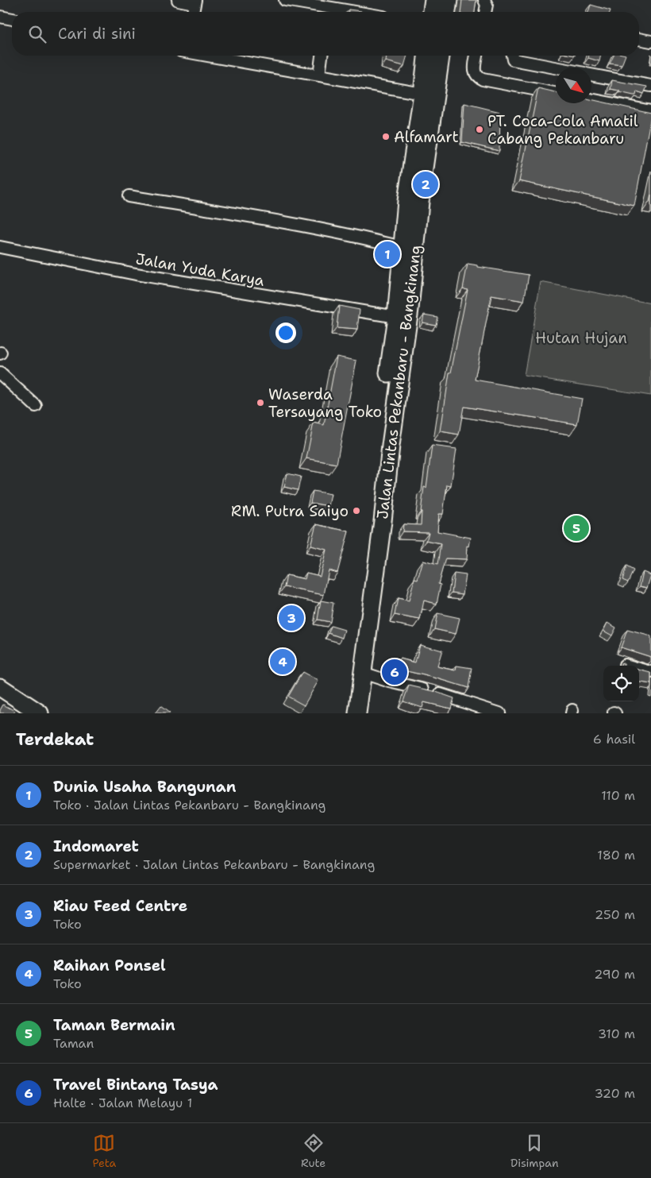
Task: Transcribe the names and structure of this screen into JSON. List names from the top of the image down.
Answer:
{
  "streets": {
    "highway": ["Jalan Lintas Pekanbaru - Bangkinang"],
    "street": ["Jalan Yuda Karya"]
  },
  "crossings": [
    ["Jalan Yuda Karya", "Jalan Lintas Pekanbaru - Bangkinang"]
  ],
  "parks": ["Hutan Hujan"],
  "places": [
    "PT. Coca-Cola Amatil Cabang Pekanbaru",
    "Alfamart",
    "Waserda Tersayang Toko",
    "RM. Putra Saiyo"
  ],
  "north": "bottom right",
  "page": {
    "search": "Cari di sini",
    "pins": [
      "2",
      "1",
      "5",
      "3",
      "4",
      "6"
    ],
    "heading": ["Terdekat", "6 hasil"],
    "list": [
      {
        "mark": "1",
        "name": "Dunia Usaha Bangunan",
        "note": "Toko · Jalan Lintas Pekanbaru - Bangkinang",
        "value": "110 m"
      },
      {
        "mark": "2",
        "name": "Indomaret",
        "note": "Supermarket · Jalan Lintas Pekanbaru - Bangkinang",
        "value": "180 m"
      },
      {
        "mark": "3",
        "name": "Riau Feed Centre",
        "note": "Toko",
        "value": "250 m"
      },
      {
        "mark": "4",
        "name": "Raihan Ponsel",
        "note": "Toko",
        "value": "290 m"
      },
      {
        "mark": "5",
        "name": "Taman Bermain",
        "note": "Taman",
        "value": "310 m"
      },
      {
        "mark": "6",
        "name": "Travel Bintang Tasya",
        "note": "Halte · Jalan Melayu 1",
        "value": "320 m"
      }
    ],
    "nav": ["Peta", "Rute", "Disimpan"]
  }
}
